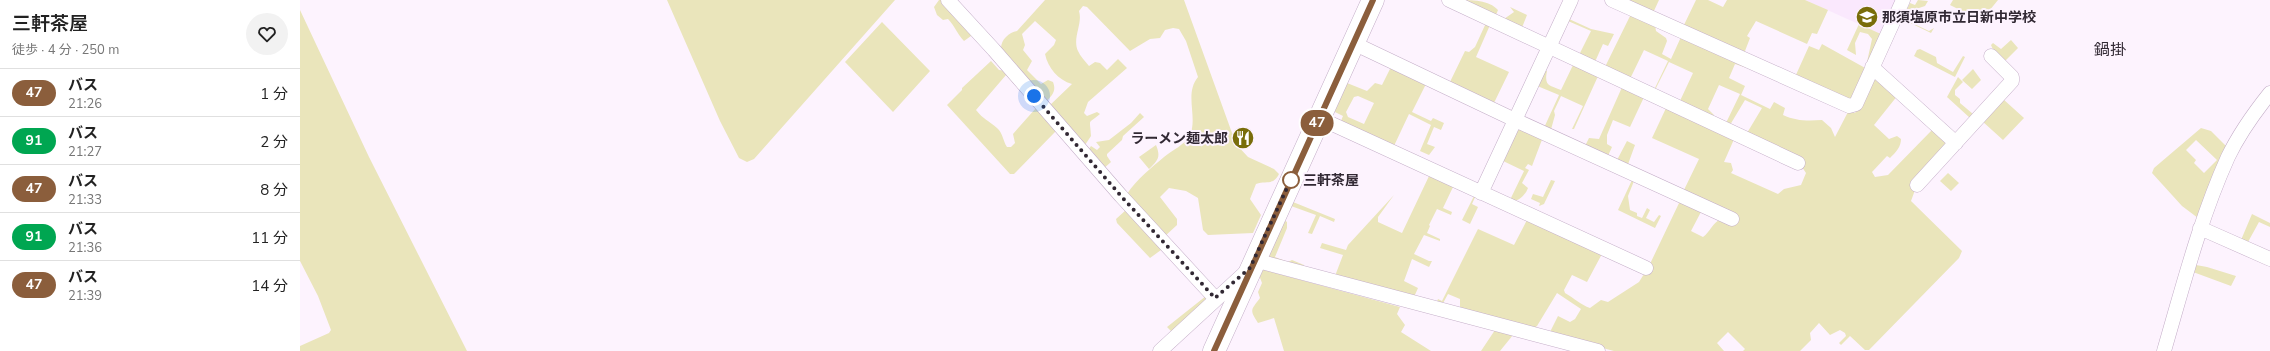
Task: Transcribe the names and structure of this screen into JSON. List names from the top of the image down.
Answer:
{
  "districts": ["鍋掛"],
  "places": {
    "school or university": ["那須塩原市立日新中学校"],
    "restaurant": ["ラーメン麺太郎"],
    "other": ["三軒茶屋"]
  },
  "lines": ["bus line 47"],
  "page": {
    "heading": ["三軒茶屋", "徒歩 · 4 分 · 250 m"],
    "on_map": "47",
    "list": [
      {
        "mark": "47",
        "name": "バス",
        "note": "21:26",
        "value": "1 分"
      },
      {
        "mark": "91",
        "name": "バス",
        "note": "21:27",
        "value": "2 分"
      },
      {
        "mark": "47",
        "name": "バス",
        "note": "21:33",
        "value": "8 分"
      },
      {
        "mark": "91",
        "name": "バス",
        "note": "21:36",
        "value": "11 分"
      },
      {
        "mark": "47",
        "name": "バス",
        "note": "21:39",
        "value": "14 分"
      }
    ]
  }
}
